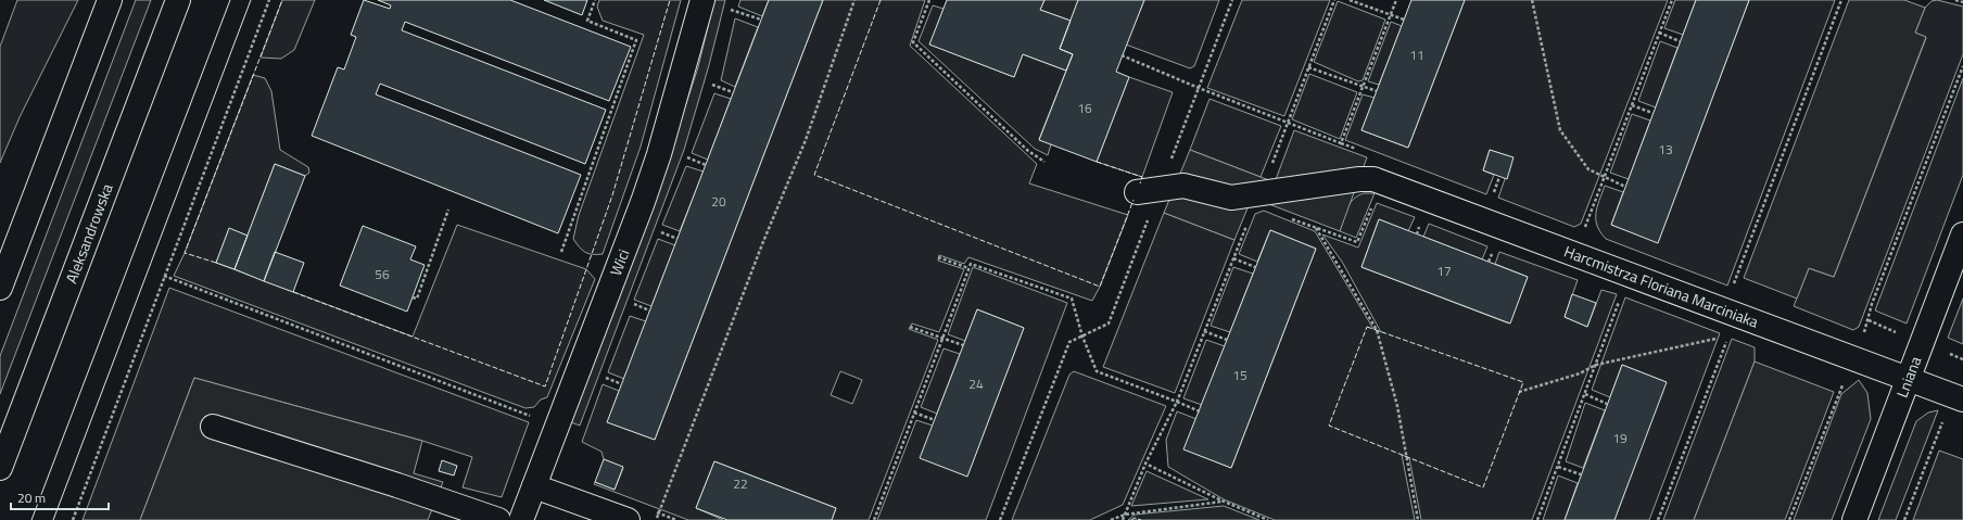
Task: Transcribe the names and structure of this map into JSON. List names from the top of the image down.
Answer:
{
  "streets": {
    "street": [
      "Aleksandrowska",
      "Wici",
      "Harcmistrza Floriana Marciniaka",
      "Lniana"
    ]
  },
  "crossings": [
    ["Harcmistrza Floriana Marciniaka", "Lniana"]
  ],
  "house_numbers": [
    "11",
    "16",
    "13",
    "20",
    "17",
    "56",
    "15",
    "24",
    "19",
    "22"
  ],
  "scale_bar": "20 m"
}
